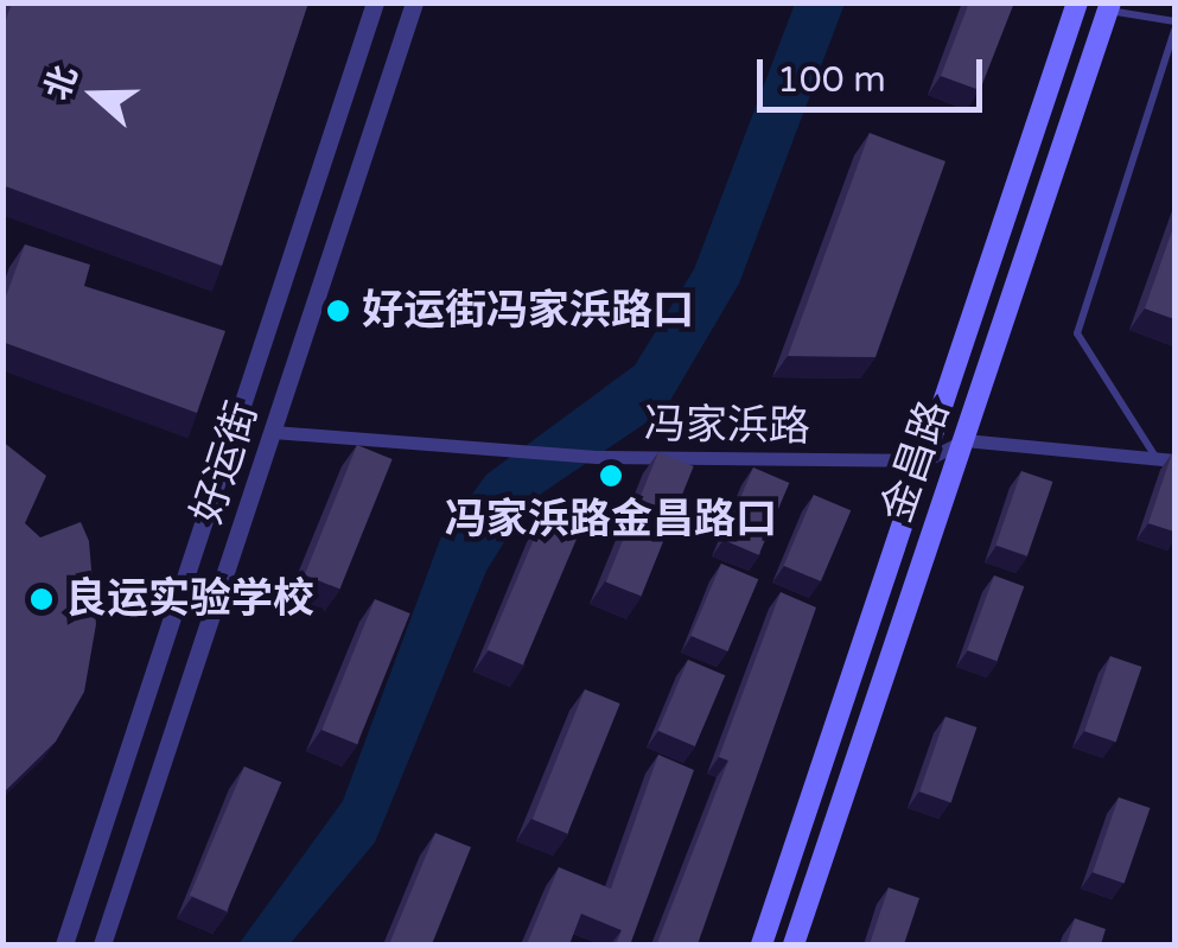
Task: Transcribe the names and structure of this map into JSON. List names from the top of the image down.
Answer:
{
  "streets": {
    "main road": ["金昌路"],
    "street": ["冯家浜路", "好运街"]
  },
  "crossings": [
    ["冯家浜路", "金昌路"],
    ["冯家浜路", "好运街"]
  ],
  "places": ["好运街冯家浜路口", "冯家浜路金昌路口", "良运实验学校"],
  "scale_bar": "100 m",
  "north": "left"
}
